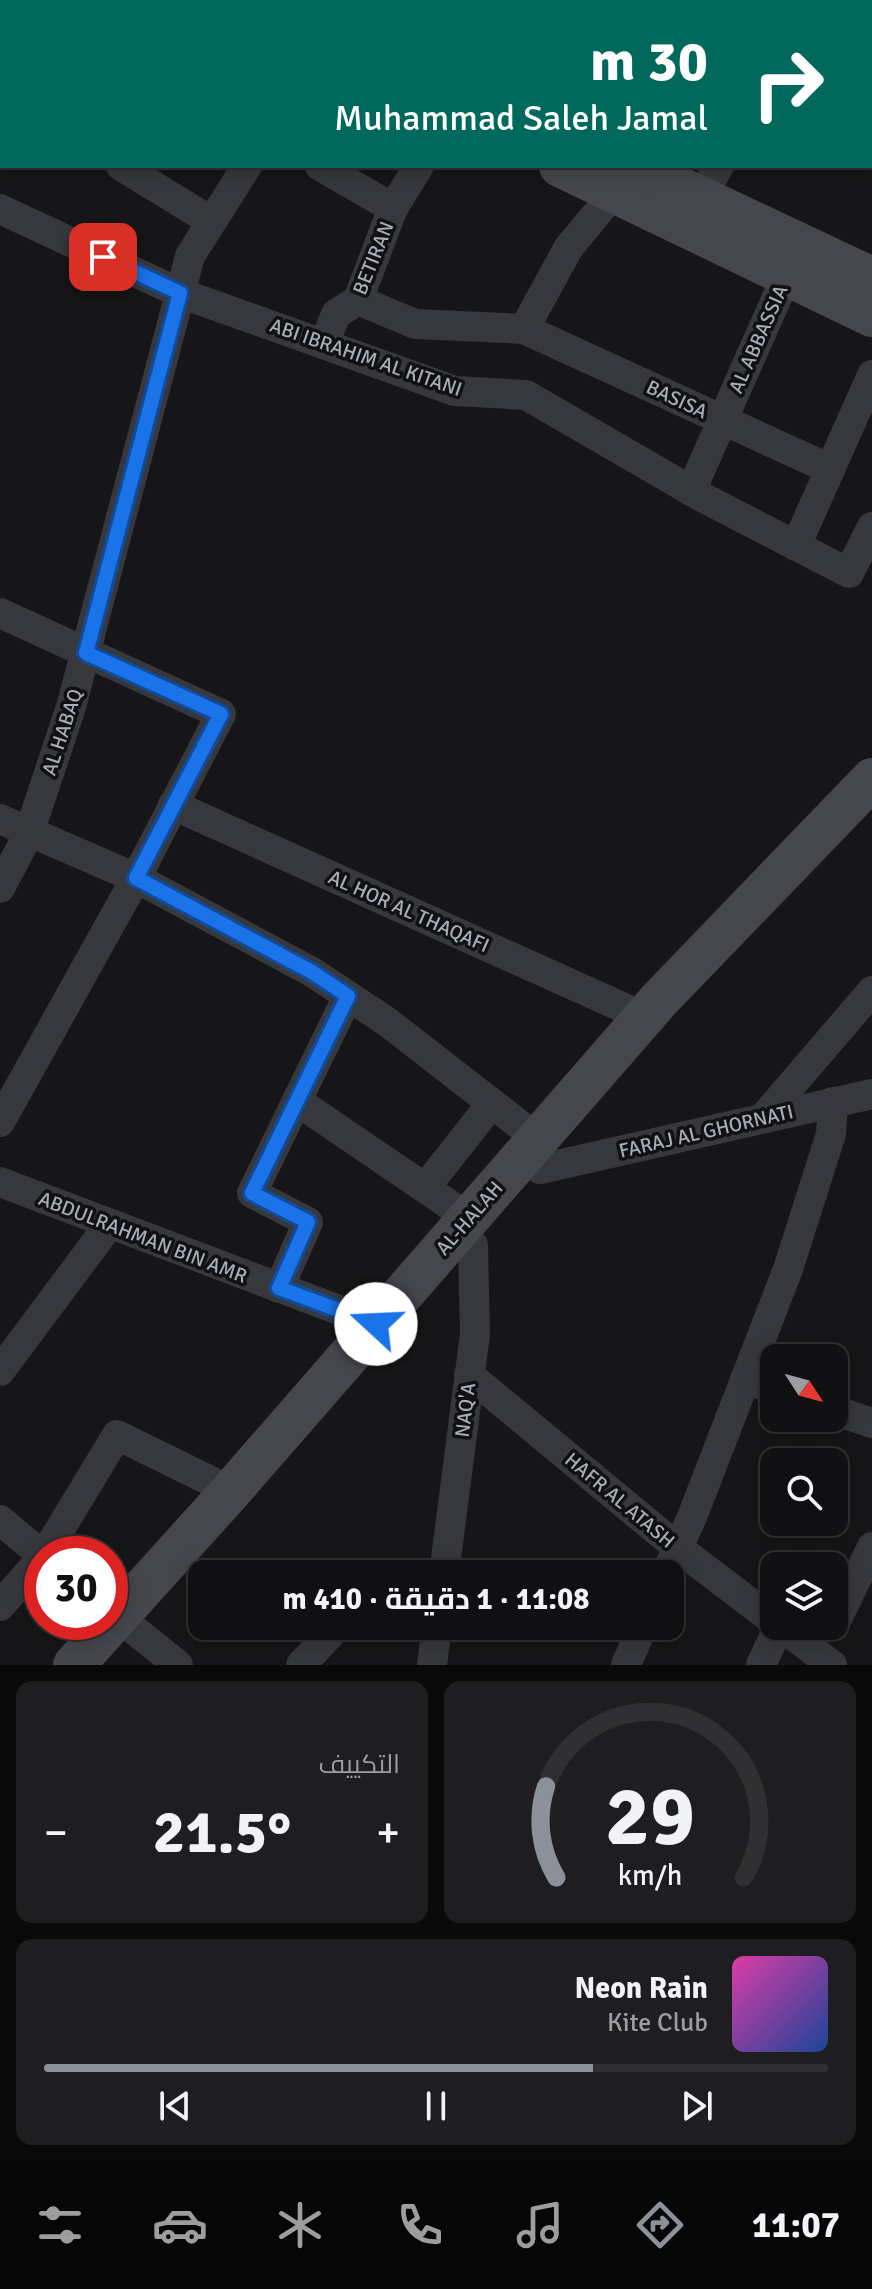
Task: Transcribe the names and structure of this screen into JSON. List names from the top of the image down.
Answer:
{
  "streets": {
    "main road": ["AL-HALAH"],
    "street": [
      "BETIRAN",
      "AL ABBASSIA",
      "ABI IBRAHIM AL KITANI",
      "BASISA",
      "AL HABAQ",
      "AL HOR AL THAQAFI",
      "FARAJ AL GHORNATI",
      "ABDULRAHMAN BIN AMR",
      "NAQ'A",
      "HAFR AL ATASH"
    ]
  },
  "crossings": [
    ["BETIRAN", "ABI IBRAHIM AL KITANI"],
    ["BETIRAN", "BASISA"],
    ["AL ABBASSIA", "ABI IBRAHIM AL KITANI"],
    ["AL ABBASSIA", "BASISA"],
    ["ABI IBRAHIM AL KITANI", "AL HABAQ"],
    ["AL HOR AL THAQAFI", "AL-HALAH"],
    ["FARAJ AL GHORNATI", "AL-HALAH"],
    ["AL-HALAH", "ABDULRAHMAN BIN AMR"],
    ["AL-HALAH", "NAQ'A"],
    ["NAQ'A", "HAFR AL ATASH"]
  ],
  "north": "bottom right",
  "page": {
    "turn": ["30 m", "Muhammad Saleh Jamal"],
    "limit": "30",
    "trip": "11:08 · 1 دقيقة · 410 m",
    "tile": "التكييف",
    "heat": ["−", "21.5°", "+"],
    "song": ["Neon Rain", "Kite Club"],
    "tabs": "11:07",
    "gauge": ["29", "km/h"]
  }
}
